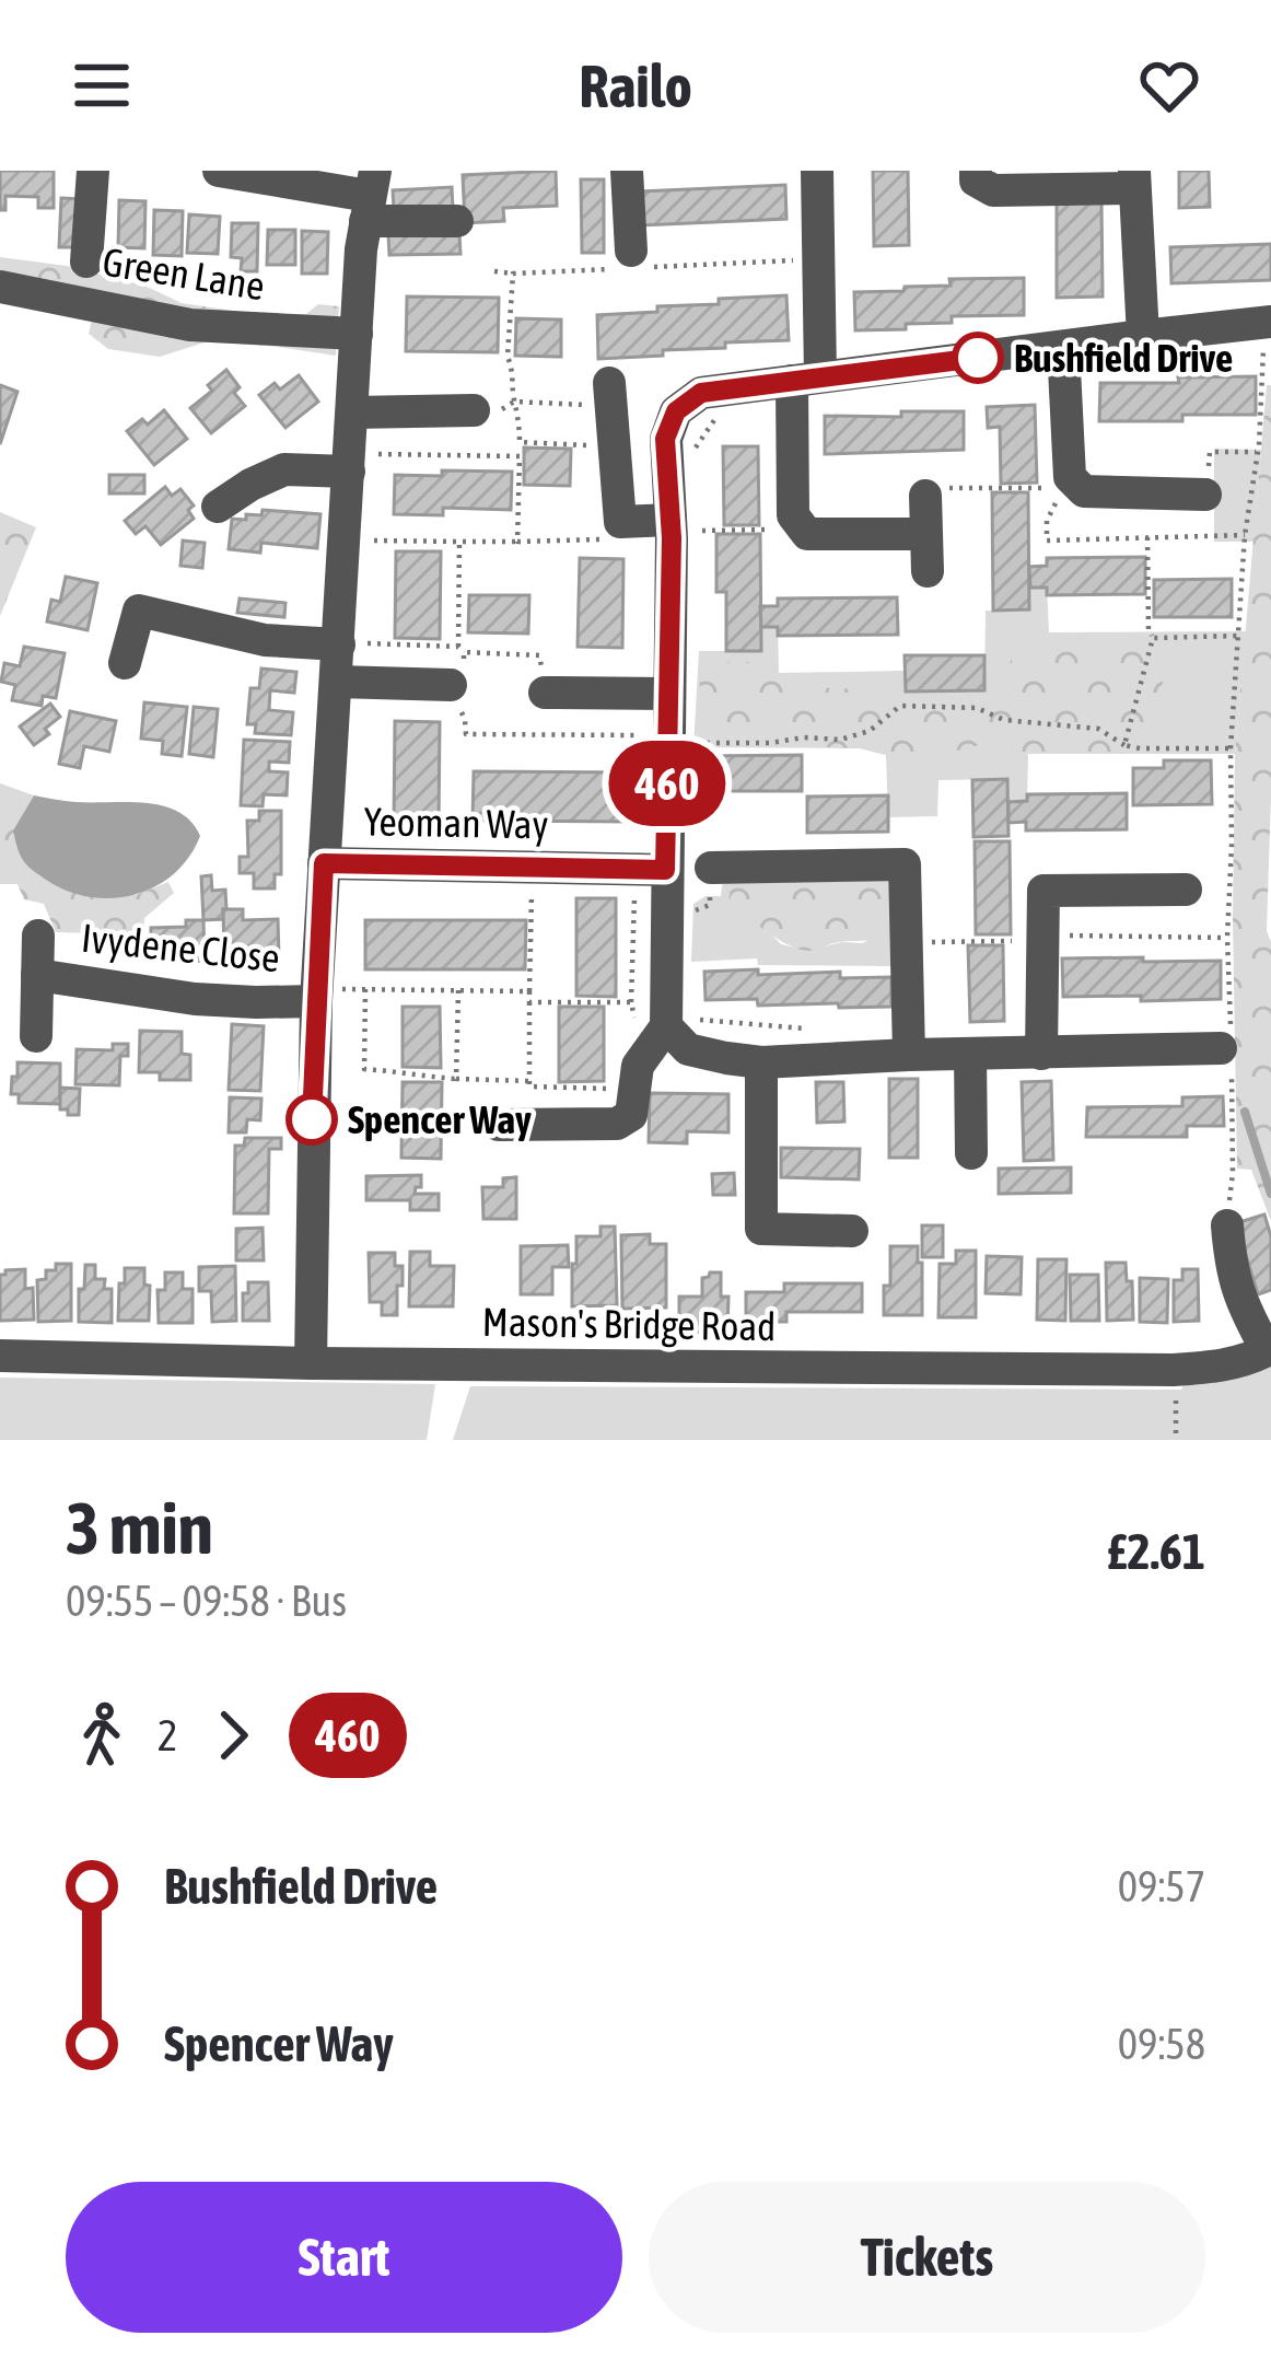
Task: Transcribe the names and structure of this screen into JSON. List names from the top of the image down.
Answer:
{
  "streets": {
    "street": [
      "Green Lane",
      "Yeoman Way",
      "Ivydene Close",
      "Mason's Bridge Road"
    ]
  },
  "places": ["Bushfield Drive", "Spencer Way"],
  "lines": ["bus line 460"],
  "page": {
    "header": "Railo",
    "on_map": "460",
    "heading": ["3 min", "09:55 – 09:58 · Bus", "£2.61"],
    "legs": ["2", "460"],
    "list": [
      {
        "name": "Bushfield Drive",
        "value": "09:57"
      },
      {
        "name": "Spencer Way",
        "value": "09:58"
      }
    ],
    "buttons": ["Start", "Tickets"]
  }
}
